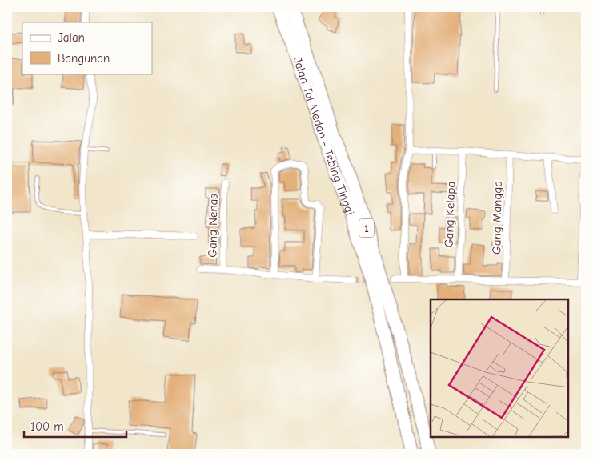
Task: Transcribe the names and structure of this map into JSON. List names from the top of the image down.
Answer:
{
  "streets": {
    "highway": ["Jalan Tol Medan - Tebing Tinggi", "1"],
    "street": ["Gang Kelapa", "Gang Mangga", "Gang Nenas"]
  },
  "legend": ["Jalan", "Bangunan"],
  "scale_bar": "100 m"
}
